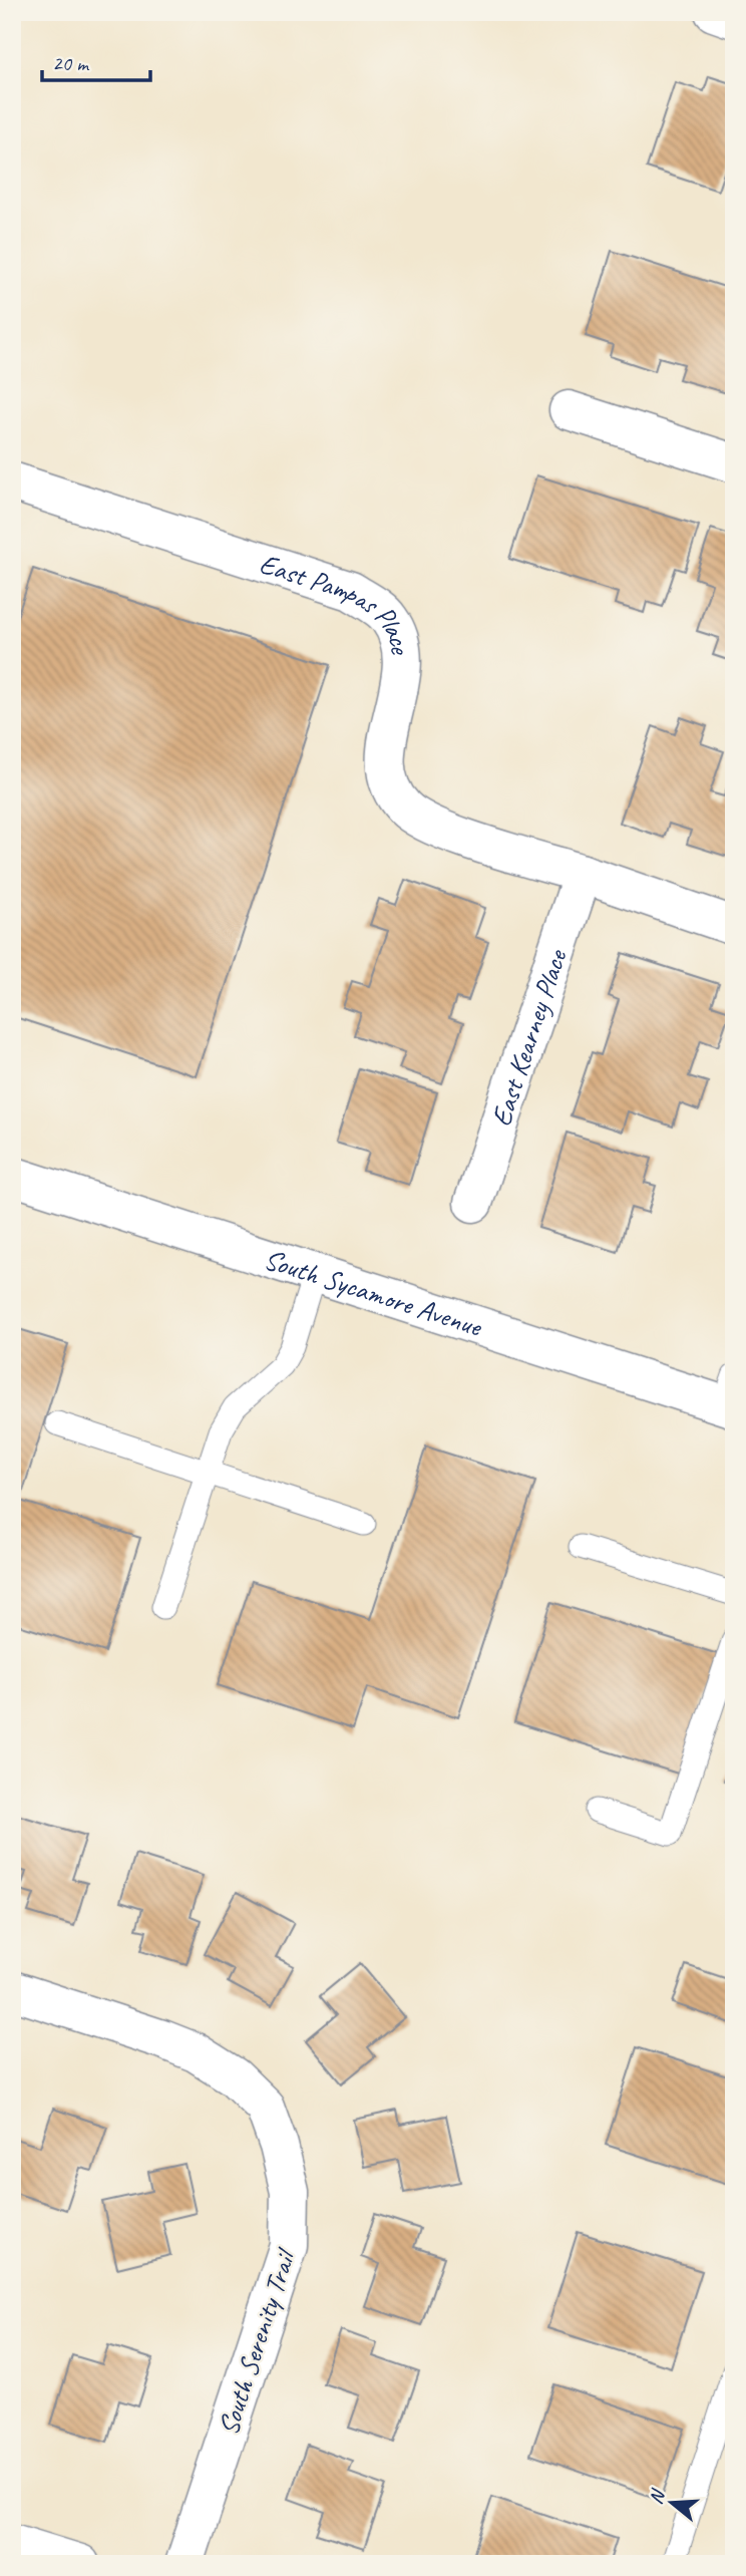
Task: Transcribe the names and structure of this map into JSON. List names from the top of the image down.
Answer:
{
  "streets": {
    "street": [
      "East Pampas Place",
      "East Kearney Place",
      "South Sycamore Avenue",
      "South Serenity Trail"
    ]
  },
  "crossings": [
    ["East Pampas Place", "East Kearney Place"]
  ],
  "scale_bar": "20 m",
  "north": "left"
}
